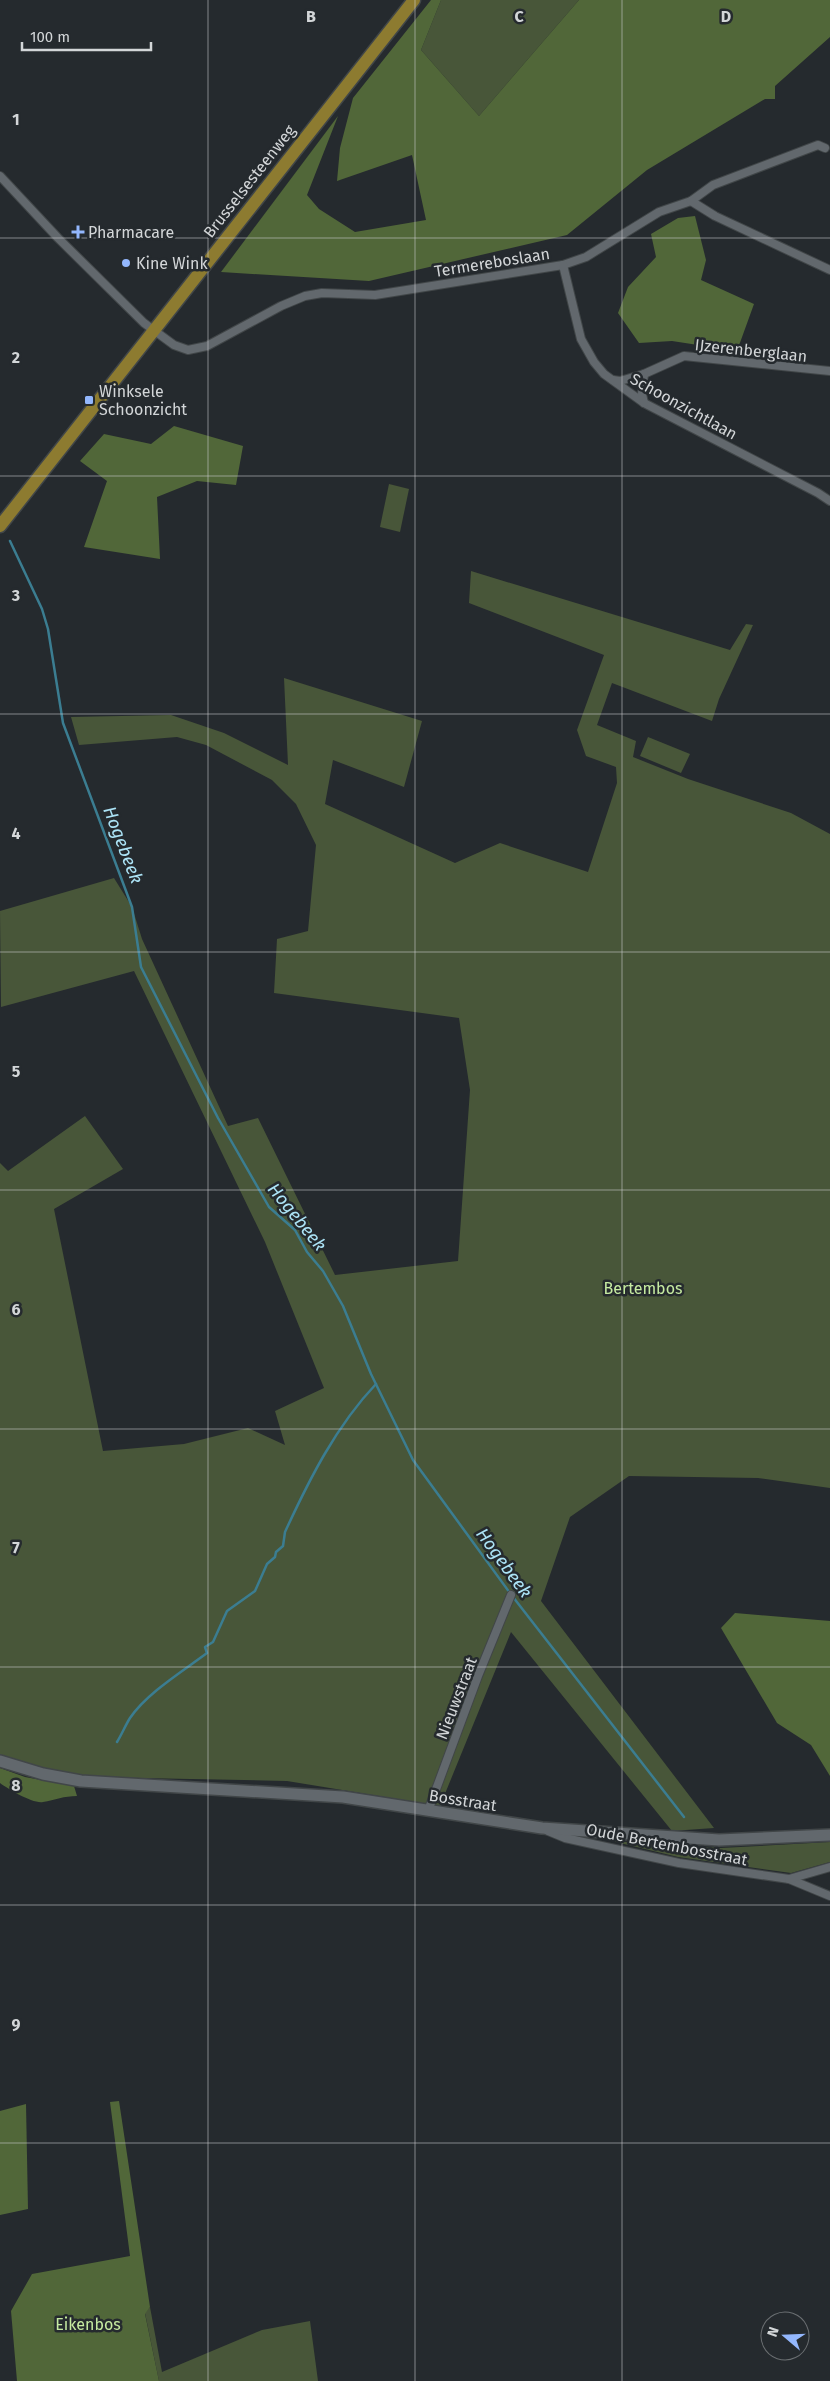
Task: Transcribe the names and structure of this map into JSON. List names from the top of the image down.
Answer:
{
  "streets": {
    "main road": ["Brusselsesteenweg"],
    "street": [
      "Termereboslaan",
      "IJzerenberglaan",
      "Schoonzichtlaan",
      "Nieuwstraat",
      "Bosstraat",
      "Oude Bertembosstraat"
    ]
  },
  "crossings": [
    ["Brusselsesteenweg", "Termereboslaan"],
    ["Termereboslaan", "Schoonzichtlaan"],
    ["IJzerenberglaan", "Schoonzichtlaan"],
    ["Nieuwstraat", "Bosstraat"],
    ["Bosstraat", "Oude Bertembosstraat"]
  ],
  "water": ["Hogebeek"],
  "parks": ["Bertembos", "Eikenbos"],
  "places": {
    "health": ["Pharmacare"],
    "other": ["Kine Wink"],
    "transit": ["Winksele Schoonzicht"]
  },
  "scale_bar": "100 m",
  "north": "left",
  "grid": {
    "columns": ["B", "C", "D"],
    "rows": [
      "1",
      "2",
      "3",
      "4",
      "5",
      "6",
      "7",
      "8",
      "9"
    ]
  }
}
